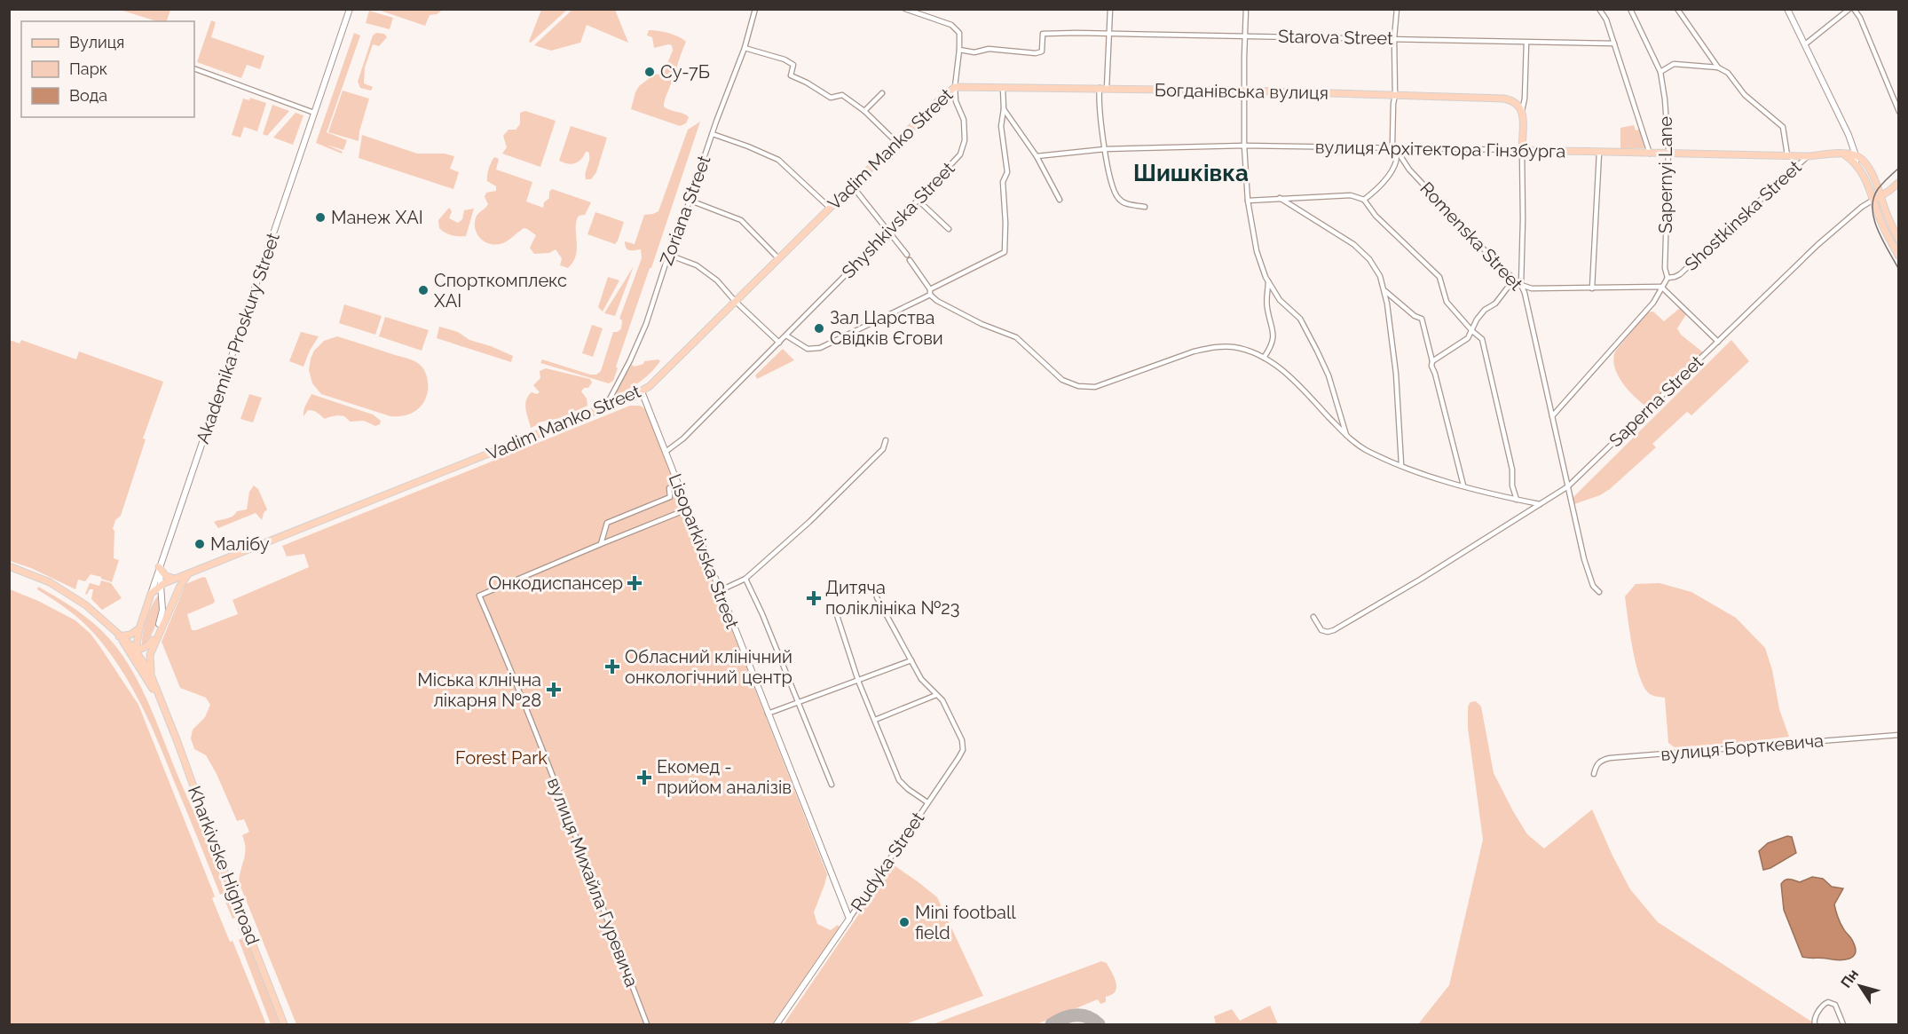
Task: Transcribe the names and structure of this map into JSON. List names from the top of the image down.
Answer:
{
  "streets": {
    "main road": [
      "Богданівська вулиця",
      "Vadim Manko Street",
      "вулиця Архітектора Гінзбурга",
      "Akademika Proskury Street",
      "Kharkivske Highroad"
    ],
    "street": [
      "Starova Street",
      "Sapernyi Lane",
      "Zoriana Street",
      "Shostkinska Street",
      "Shyshkivska Street",
      "Romenska Street",
      "Saperna Street",
      "Lisoparkivska Street",
      "вулиця Борткевича",
      "Rudyka Street",
      "вулиця Михайла Гуревича"
    ]
  },
  "crossings": [
    ["Starova Street", "Vadim Manko Street"],
    ["Богданівська вулиця", "Vadim Manko Street"],
    ["Богданівська вулиця", "Shyshkivska Street"],
    ["Vadim Manko Street", "Zoriana Street"],
    ["Vadim Manko Street", "Shyshkivska Street"],
    ["Vadim Manko Street", "Akademika Proskury Street"],
    ["Vadim Manko Street", "Lisoparkivska Street"],
    ["вулиця Архітектора Гінзбурга", "Sapernyi Lane"],
    ["вулиця Архітектора Гінзбурга", "Shostkinska Street"],
    ["вулиця Архітектора Гінзбурга", "Romenska Street"],
    ["Sapernyi Lane", "Shostkinska Street"],
    ["Shostkinska Street", "Romenska Street"],
    ["Shyshkivska Street", "Lisoparkivska Street"],
    ["Romenska Street", "Saperna Street"],
    ["Akademika Proskury Street", "Kharkivske Highroad"],
    ["Lisoparkivska Street", "Rudyka Street"],
    ["Lisoparkivska Street", "вулиця Михайла Гуревича"]
  ],
  "districts": ["Шишківка"],
  "parks": ["Forest Park"],
  "places": {
    "other": [
      "Су-7Б",
      "Манеж ХАІ",
      "Спорткомплекс ХАІ",
      "Зал Царства Свідків Єгови",
      "Малібу",
      "Mini football field"
    ],
    "health": [
      "Онкодиспансер",
      "Дитяча поліклініка №23",
      "Обласний клінічний онкологічний центр",
      "Міська клнічна лікарня №28",
      "Екомед - прийом аналізів"
    ]
  },
  "legend": ["Вулиця", "Парк", "Вода"],
  "north": "top left"
}
